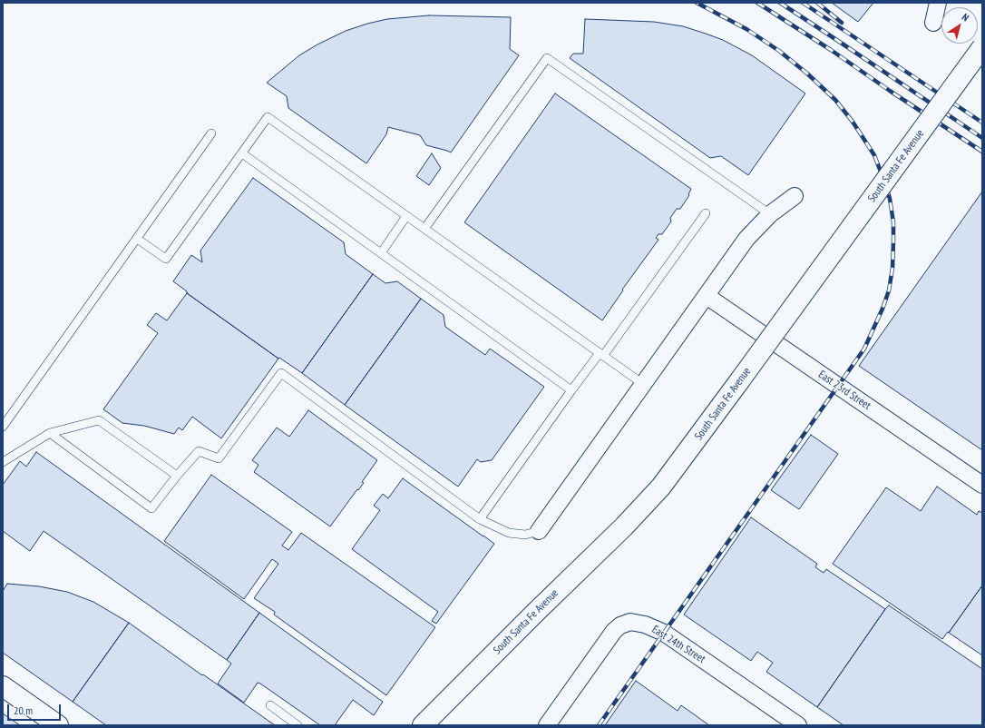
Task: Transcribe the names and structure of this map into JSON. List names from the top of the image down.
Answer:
{
  "streets": {
    "main road": ["South Santa Fe Avenue"],
    "street": ["East 23rd Street", "East 24th Street"]
  },
  "scale_bar": "20 m",
  "north": "top right"
}
